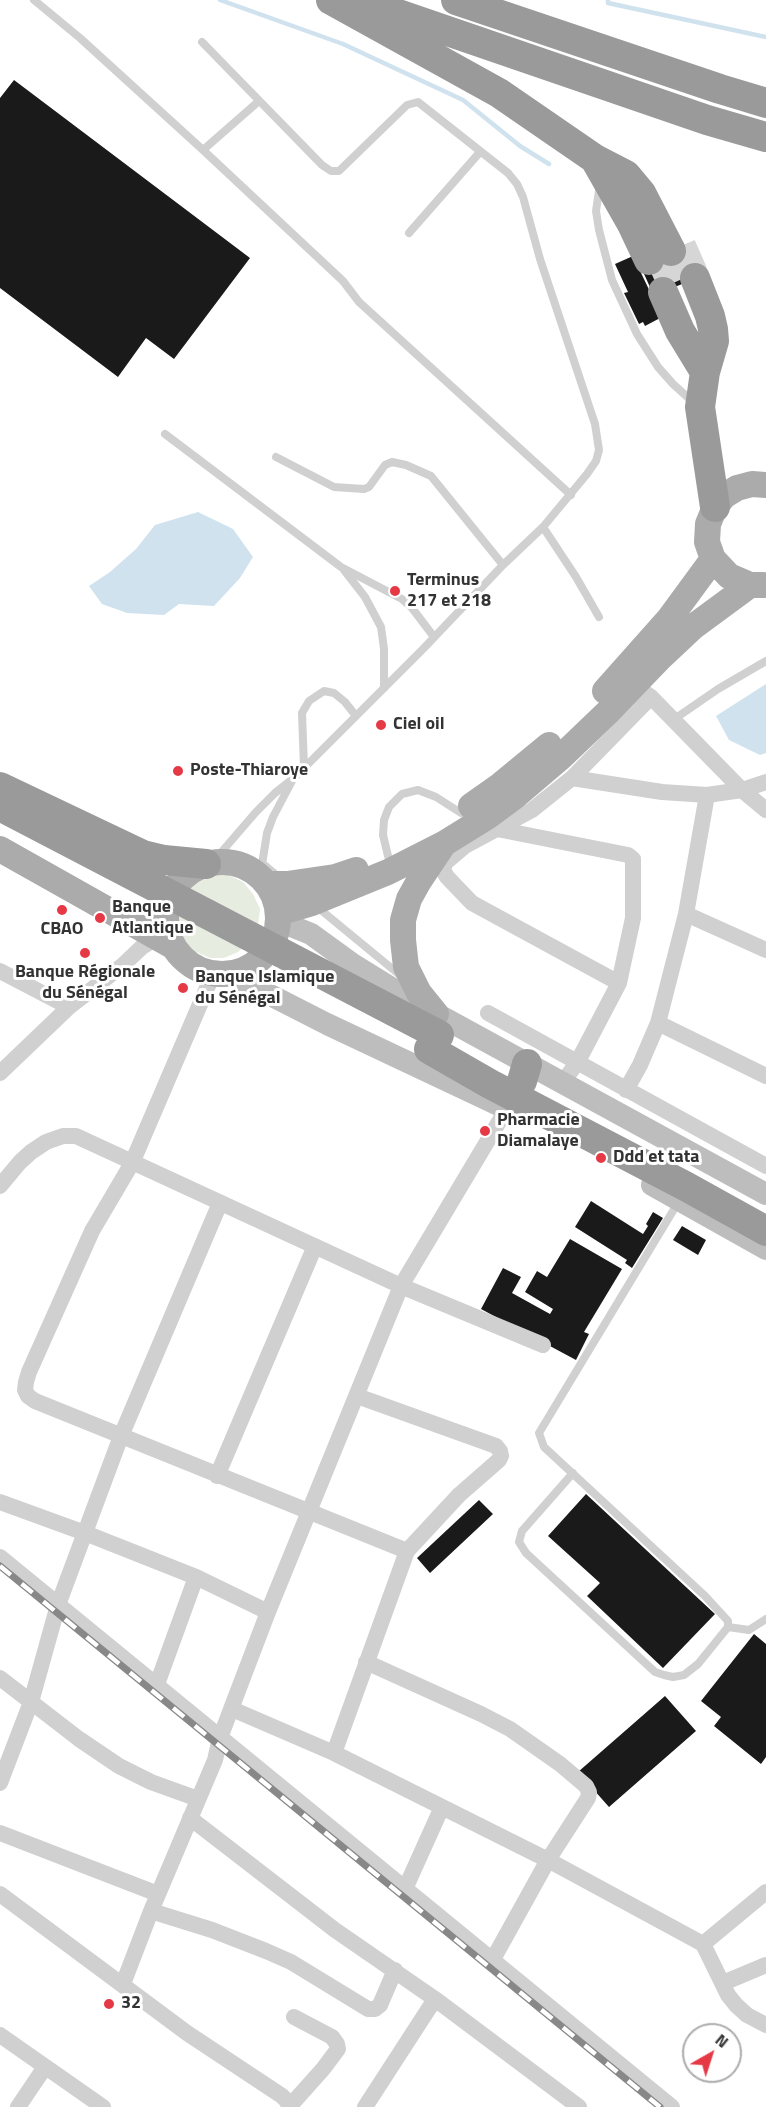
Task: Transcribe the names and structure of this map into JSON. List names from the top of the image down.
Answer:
{
  "places": [
    "Terminus 217 et 218",
    "Ciel oil",
    "Poste-Thiaroye",
    "CBAO",
    "Banque Atlantique",
    "Banque Régionale du Sénégal",
    "Banque Islamique du Sénégal",
    "Pharmacie Diamalaye",
    "Ddd et tata",
    "32"
  ],
  "north": "top right"
}
